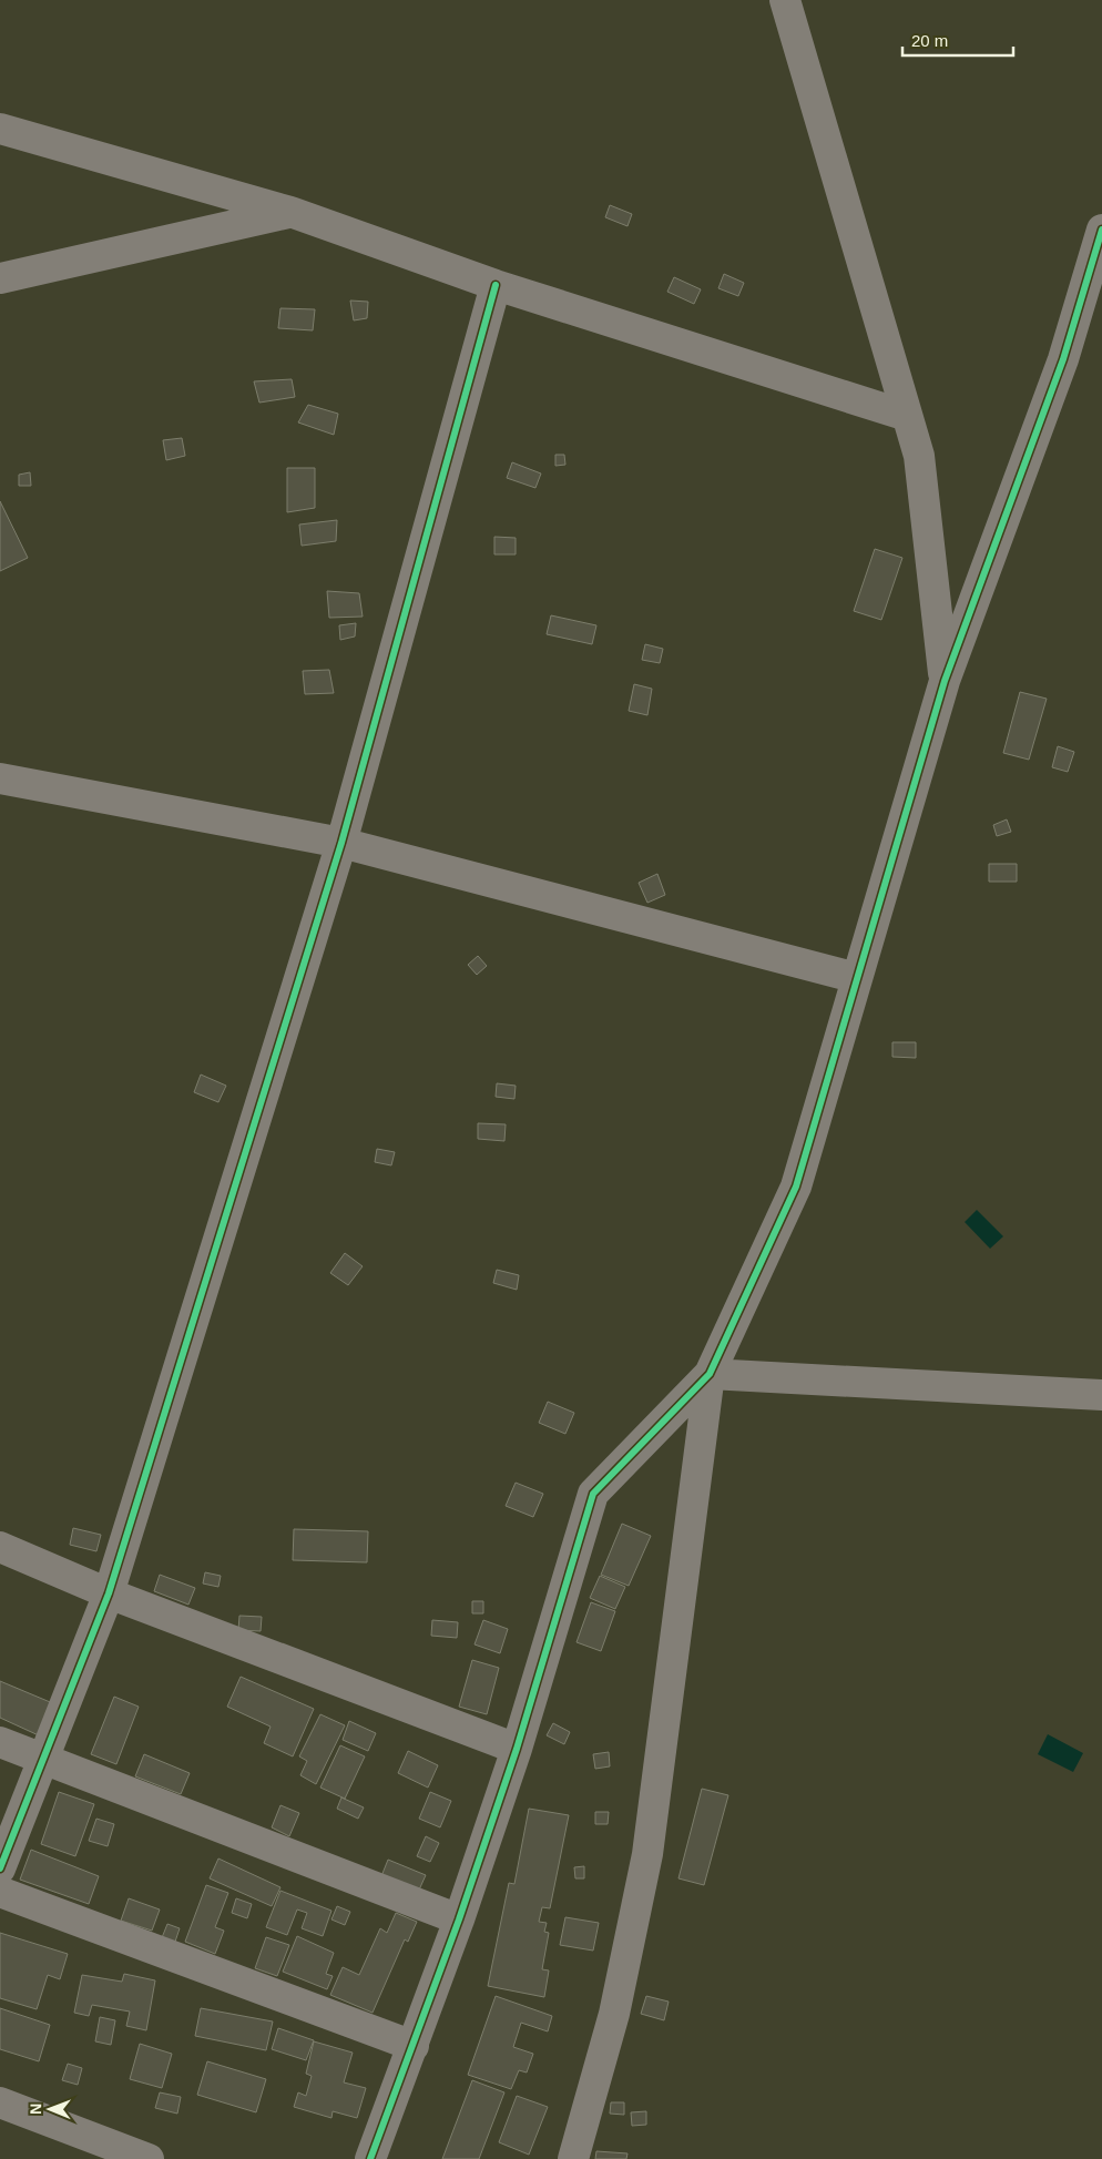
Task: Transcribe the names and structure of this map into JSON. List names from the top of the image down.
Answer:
{
  "scale_bar": "20 m",
  "north": "left"
}
